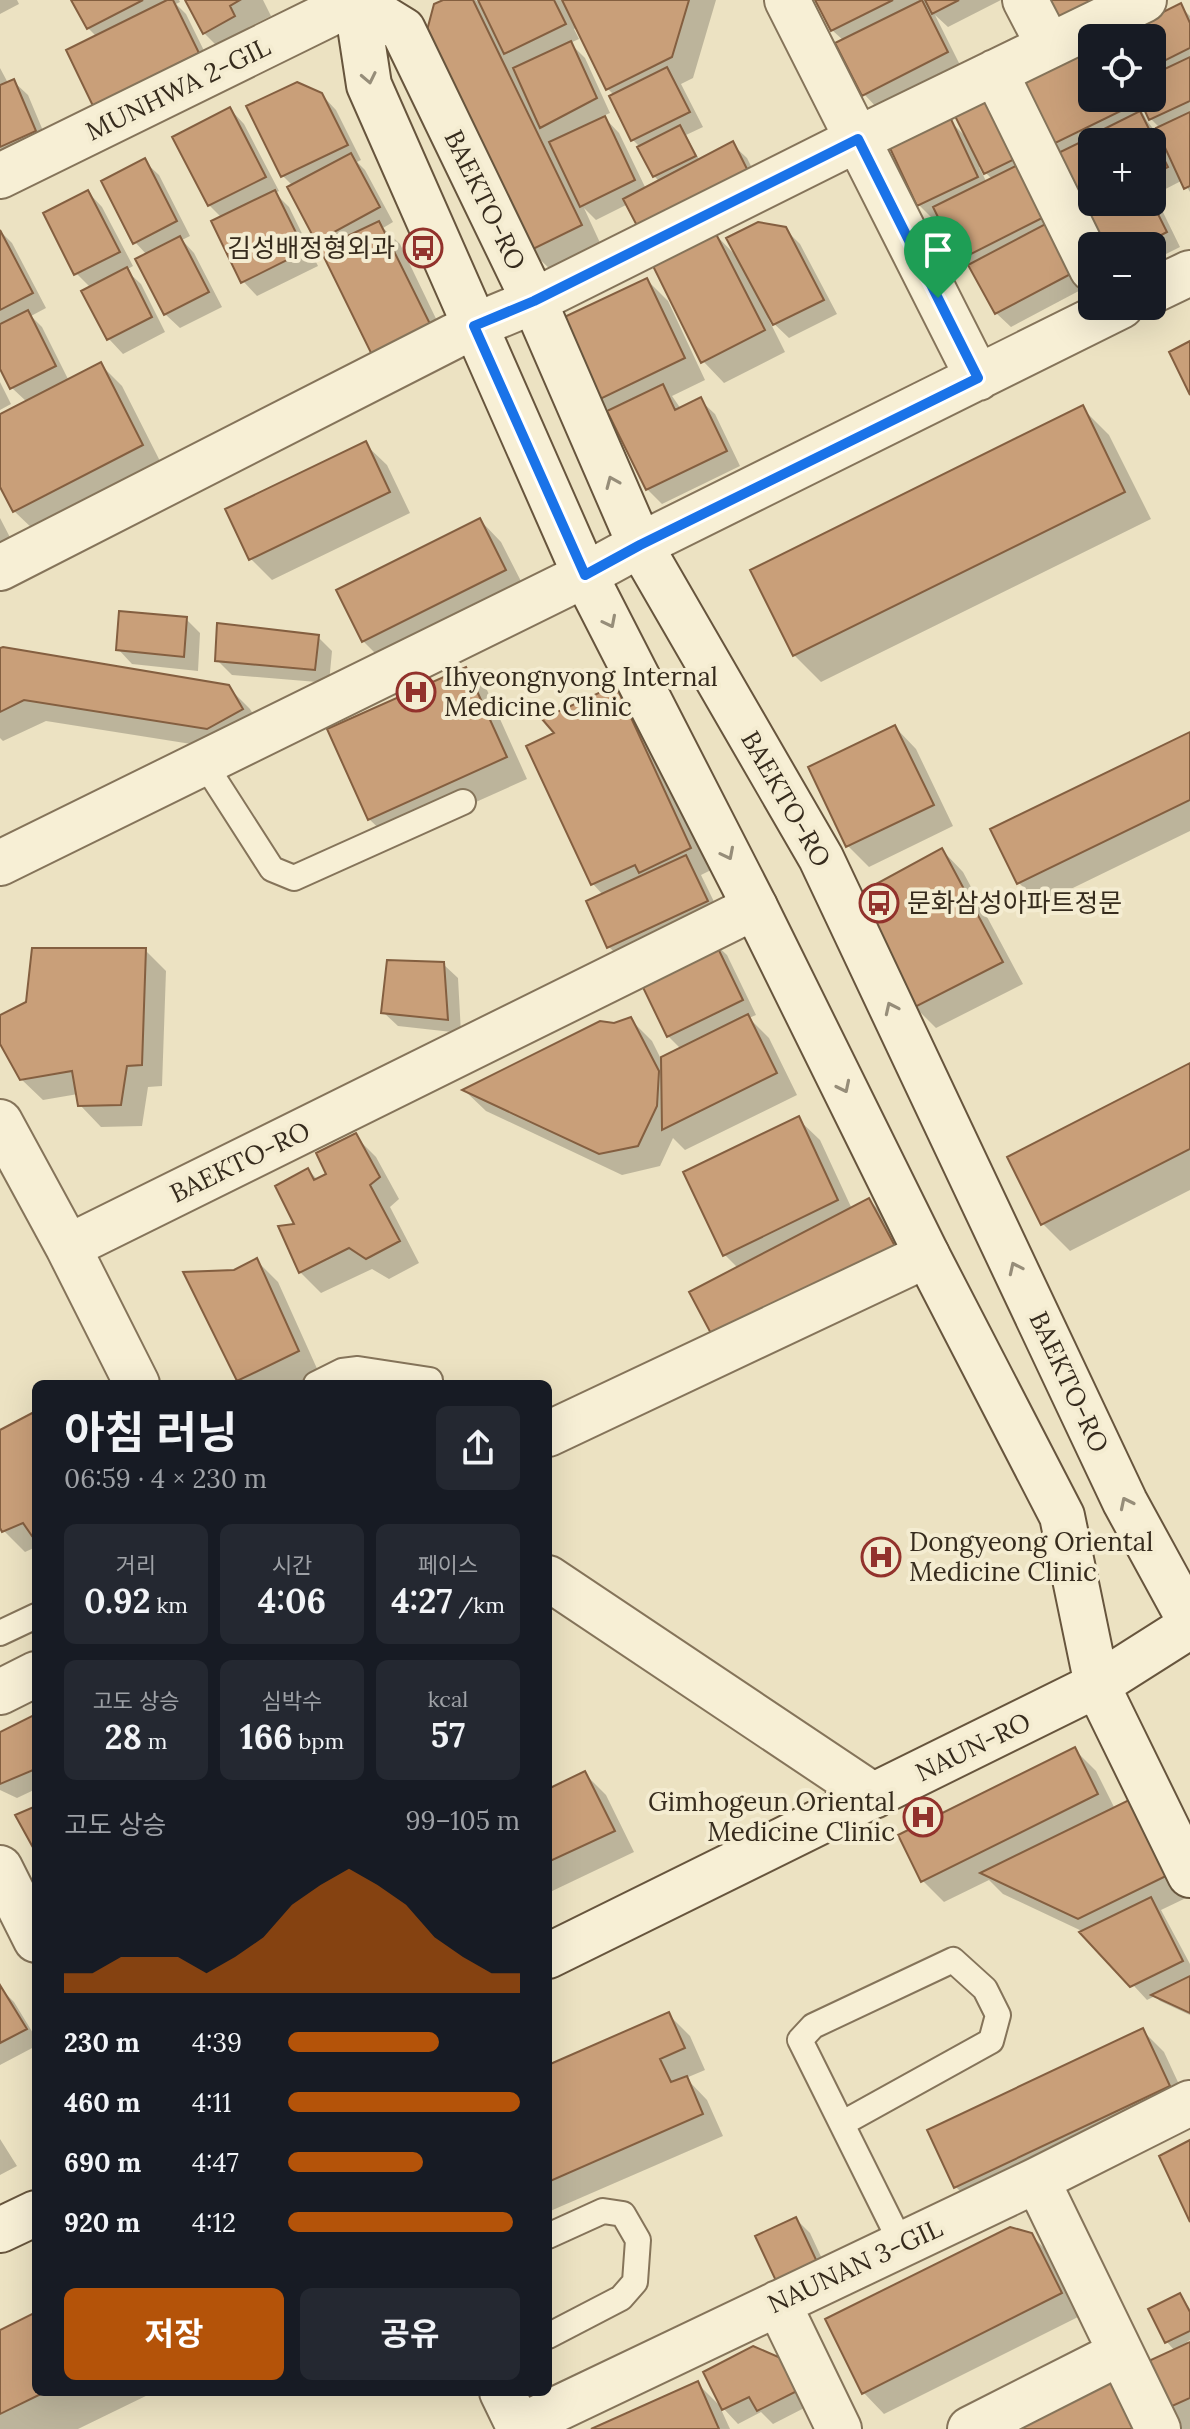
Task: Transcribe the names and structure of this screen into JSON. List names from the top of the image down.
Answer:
{
  "streets": {
    "street": [
      "MUNHWA 2-GIL",
      "BAEKTO-RO",
      "NAUN-RO",
      "NAUNAN 3-GIL"
    ]
  },
  "crossings": [
    ["MUNHWA 2-GIL", "BAEKTO-RO"],
    ["BAEKTO-RO", "NAUN-RO"]
  ],
  "places": {
    "bus stop": ["김성배정형외과", "문화삼성아파트정문"],
    "hospital": ["Ihyeongnyong Internal Medicine Clinic", "Dongyeong Oriental Medicine Clinic", "Gimhogeun Oriental Medicine Clinic"]
  },
  "page": {
    "map_buttons": ["+", "−"],
    "heading": ["아침 러닝", "06:59 · 4 × 230 m"],
    "stats": [
      ["거리", "0.92 km"],
      ["시간", "4:06"],
      ["페이스", "4:27 /km"],
      ["고도 상승", "28 m"],
      ["심박수", "166 bpm"],
      ["kcal", "57"]
    ],
    "chart": ["고도 상승", "99–105 m"],
    "list": [
      {
        "name": "230 m",
        "note": "4:39"
      },
      {
        "name": "460 m",
        "note": "4:11"
      },
      {
        "name": "690 m",
        "note": "4:47"
      },
      {
        "name": "920 m",
        "note": "4:12"
      }
    ],
    "buttons": ["저장", "공유"]
  }
}
